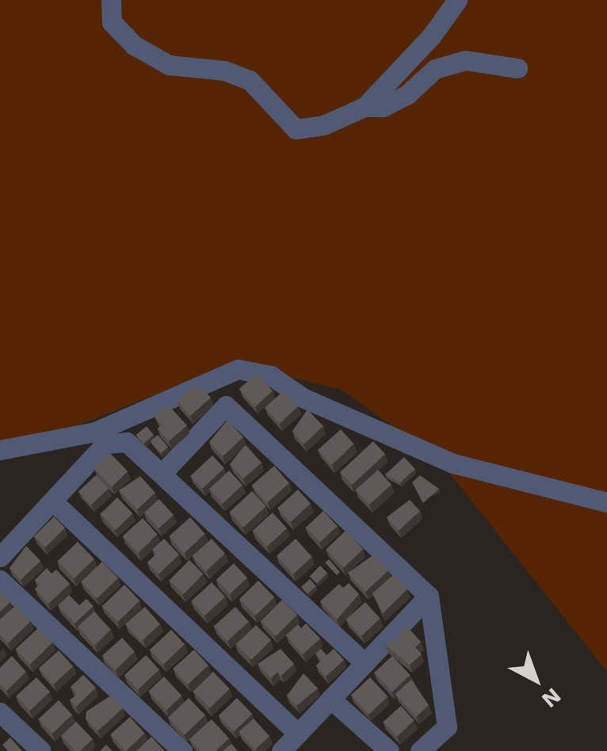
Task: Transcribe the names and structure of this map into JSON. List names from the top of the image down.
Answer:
{
  "north": "bottom right"
}
